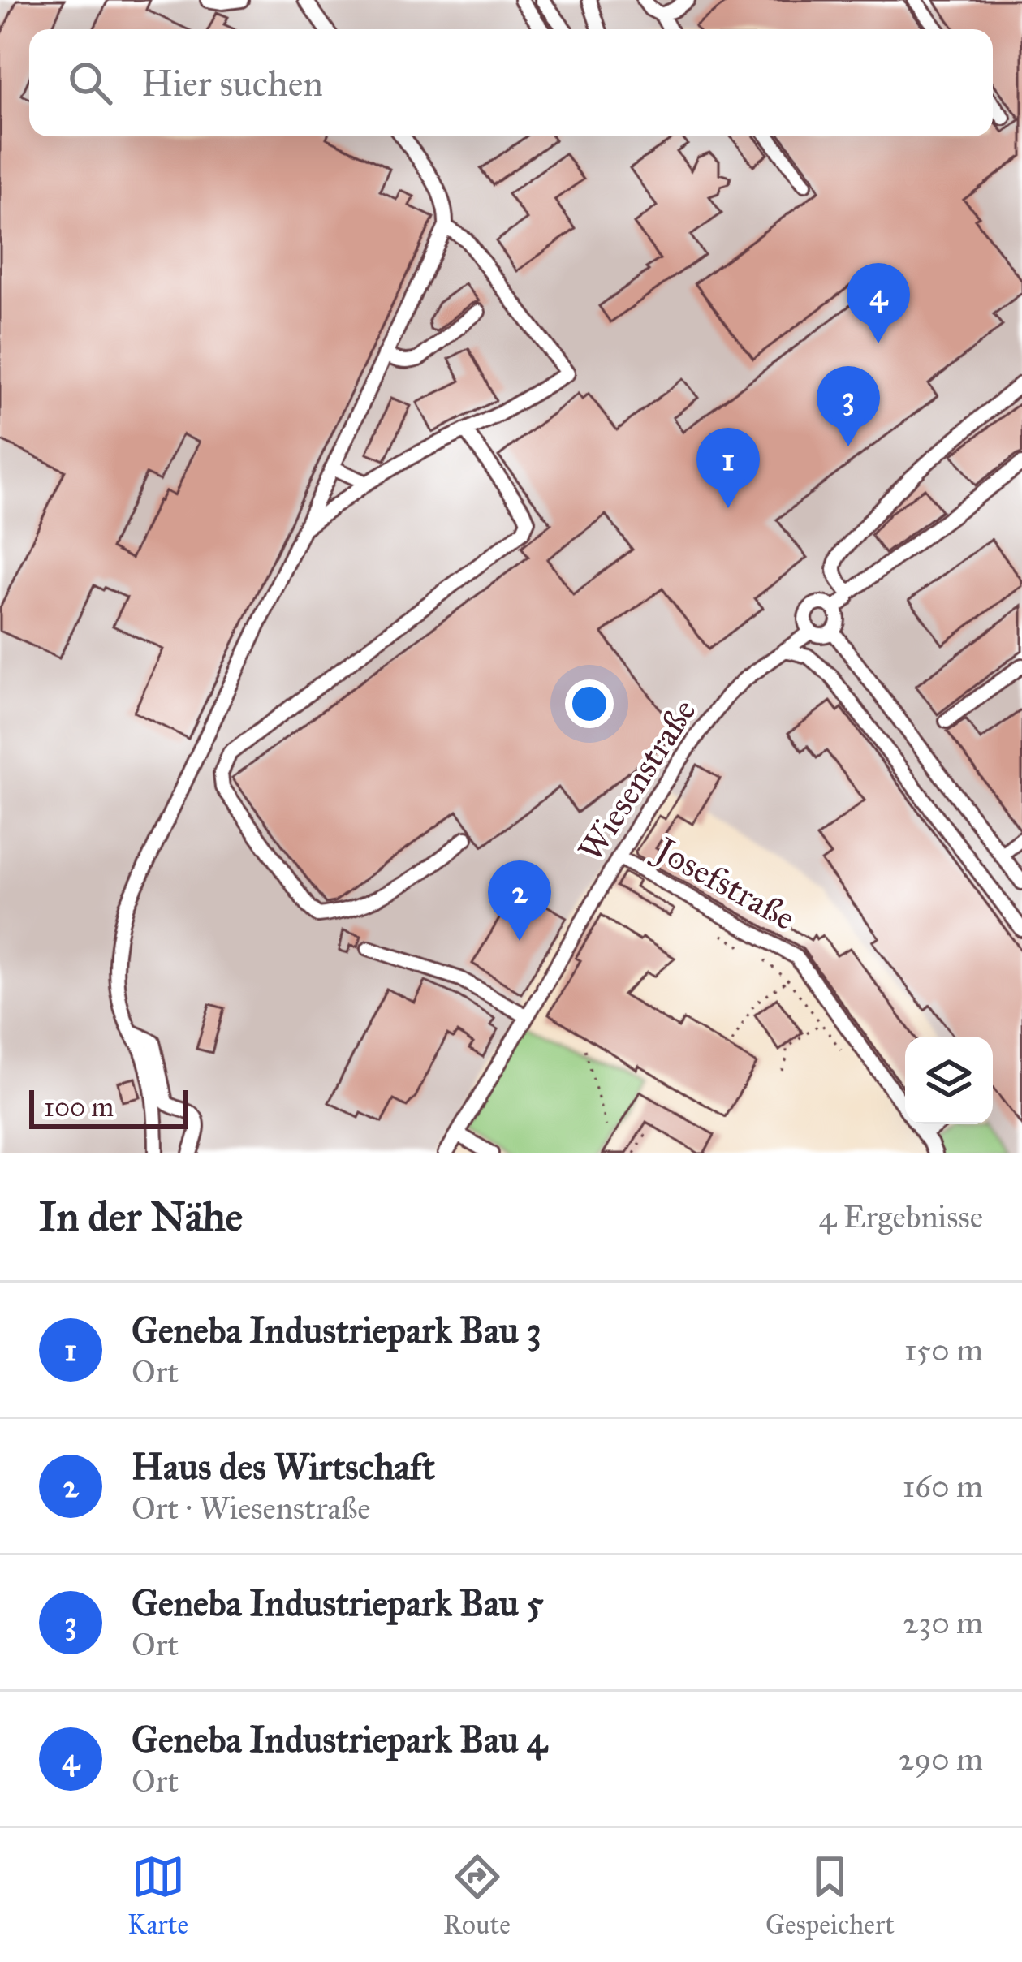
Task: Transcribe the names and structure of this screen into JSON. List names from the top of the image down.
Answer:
{
  "streets": {
    "street": ["Wiesenstraße", "Josefstraße"]
  },
  "crossings": [
    ["Wiesenstraße", "Josefstraße"]
  ],
  "scale_bar": "100 m",
  "page": {
    "search": "Hier suchen",
    "pins": [
      "4",
      "3",
      "1",
      "2"
    ],
    "scale": "100 m",
    "heading": ["In der Nähe", "4 Ergebnisse"],
    "list": [
      {
        "mark": "1",
        "name": "Geneba Industriepark Bau 3",
        "note": "Ort",
        "value": "150 m"
      },
      {
        "mark": "2",
        "name": "Haus des Wirtschaft",
        "note": "Ort · Wiesenstraße",
        "value": "160 m"
      },
      {
        "mark": "3",
        "name": "Geneba Industriepark Bau 5",
        "note": "Ort",
        "value": "230 m"
      },
      {
        "mark": "4",
        "name": "Geneba Industriepark Bau 4",
        "note": "Ort",
        "value": "290 m"
      }
    ],
    "nav": ["Karte", "Route", "Gespeichert"]
  }
}
